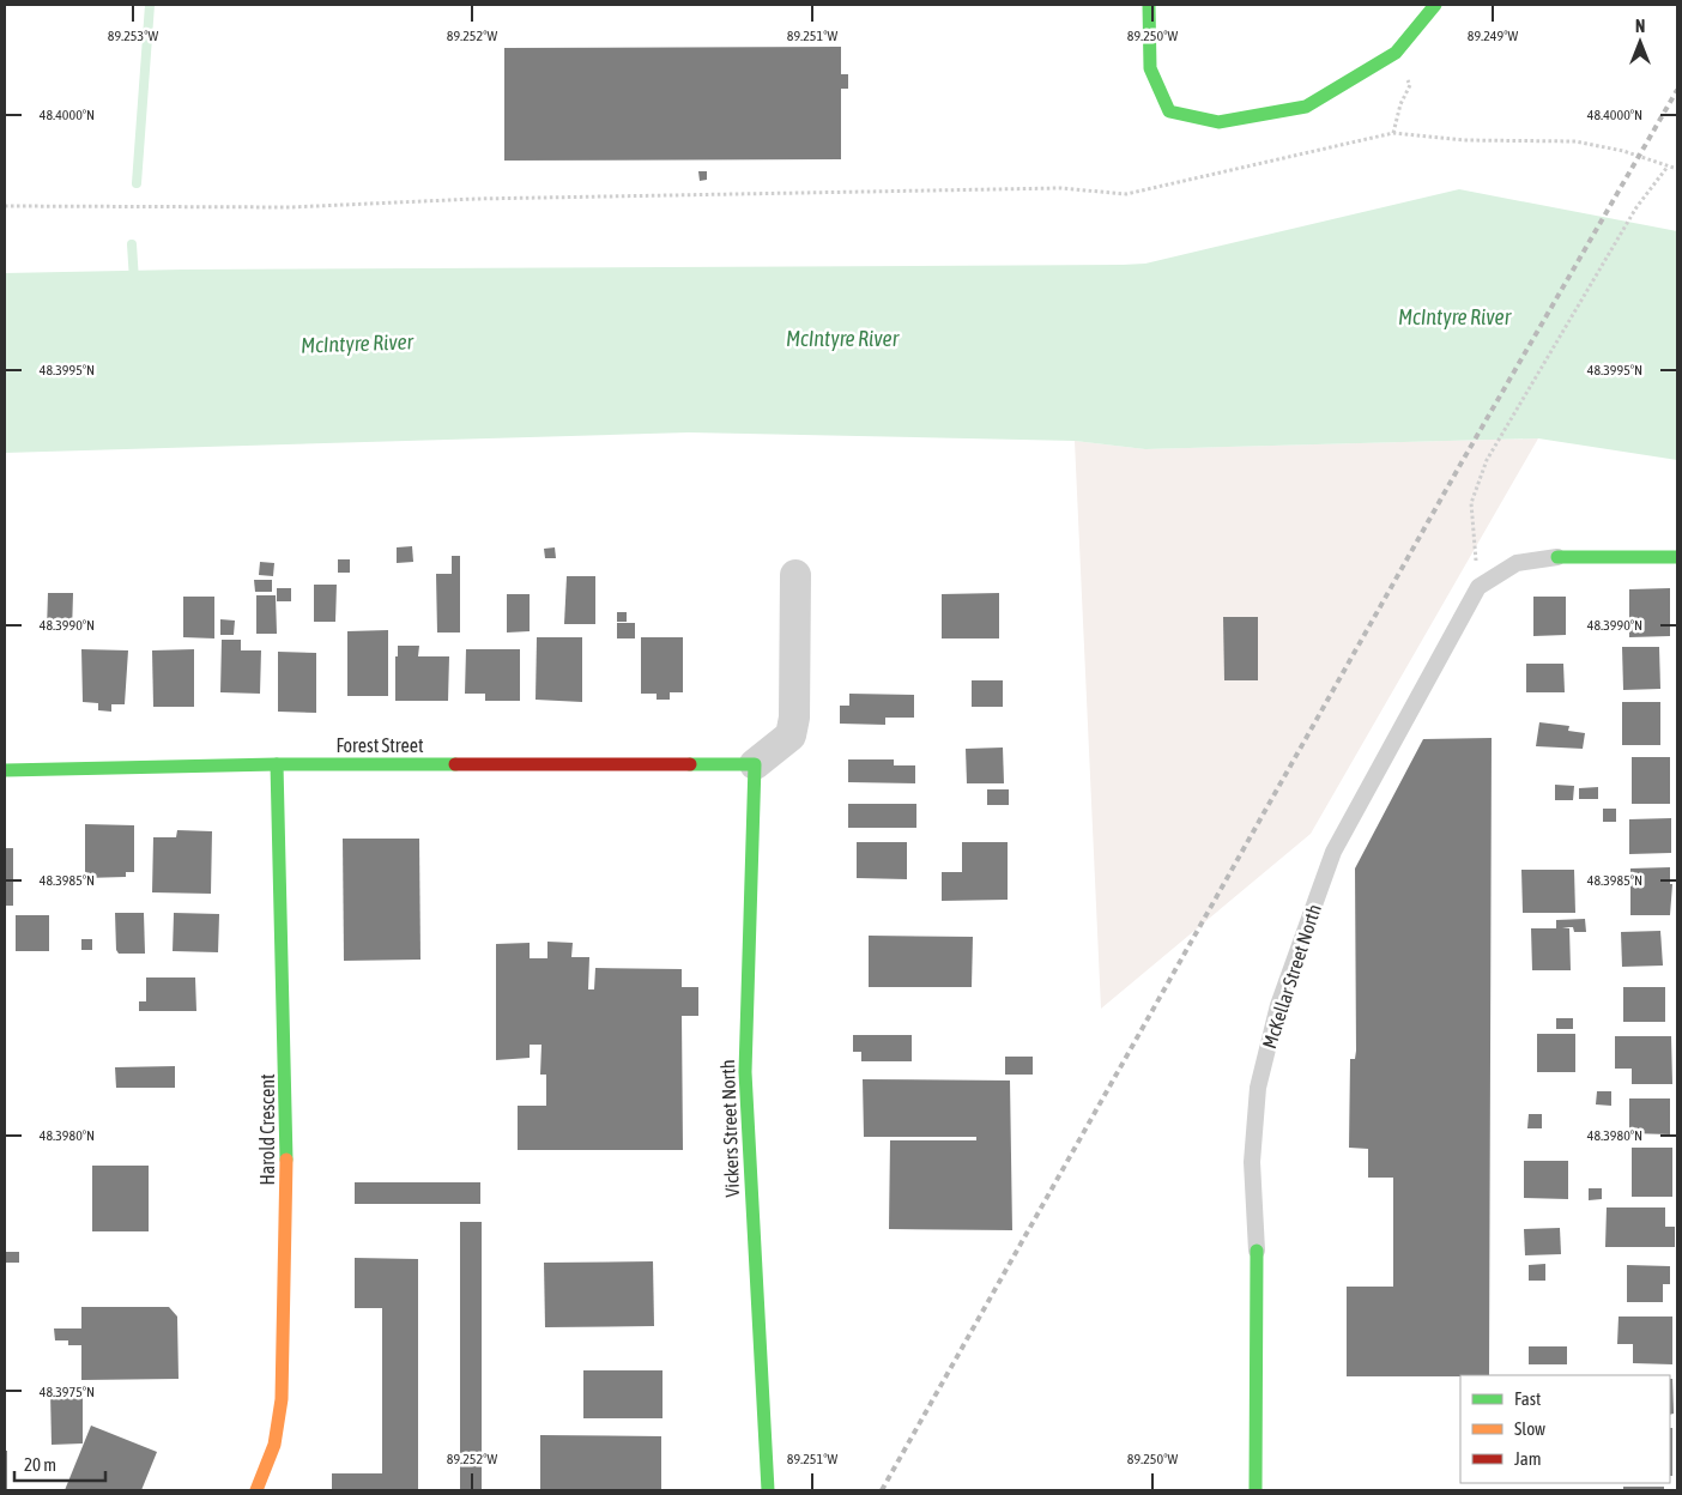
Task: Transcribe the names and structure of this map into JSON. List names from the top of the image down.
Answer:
{
  "streets": {
    "street": [
      "Forest Street",
      "McKellar Street North",
      "Vickers Street North",
      "Harold Crescent"
    ]
  },
  "crossings": [
    ["Forest Street", "Vickers Street North"],
    ["Forest Street", "Harold Crescent"]
  ],
  "water": ["McIntyre River"],
  "legend": ["Fast", "Slow", "Jam"],
  "scale_bar": "20 m",
  "north": "top",
  "coordinates": [
    "89.253°W",
    "89.252°W",
    "89.251°W",
    "89.250°W",
    "89.249°W",
    "48.4000°N",
    "48.3995°N",
    "48.3990°N",
    "48.3985°N",
    "48.3980°N",
    "48.3975°N"
  ]
}
